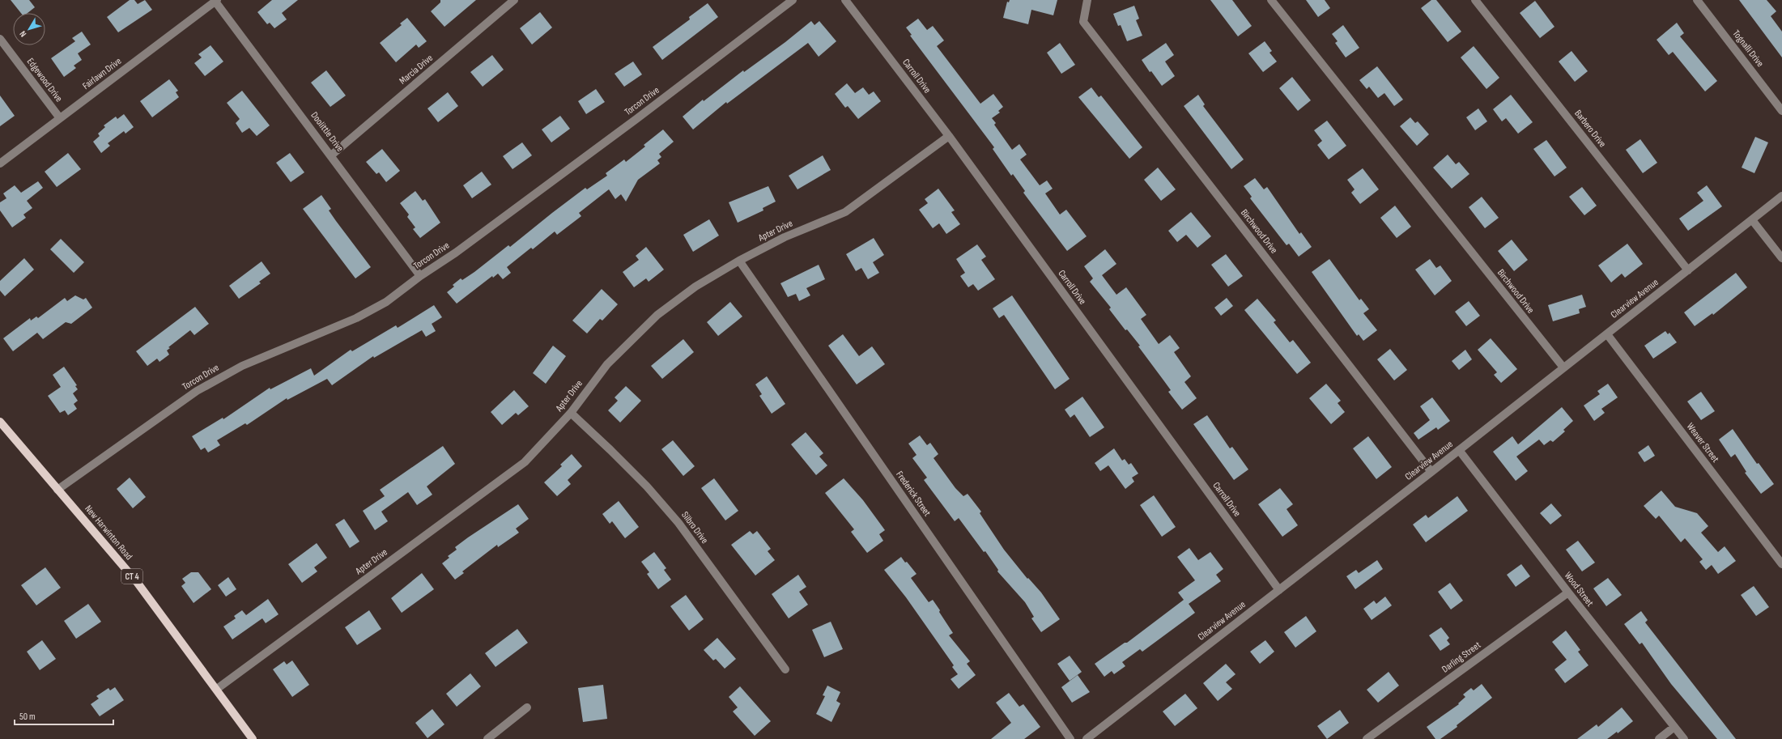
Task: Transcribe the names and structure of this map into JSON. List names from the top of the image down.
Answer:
{
  "streets": {
    "main road": ["New Harwinton Road", "CT 4"],
    "street": [
      "Tognalli Drive",
      "Marcia Drive",
      "Fairlawn Drive",
      "Carroll Drive",
      "Edgewood Drive",
      "Torcon Drive",
      "Barbero Drive",
      "Doolittle Drive",
      "Apter Drive",
      "Birchwood Drive",
      "Clearview Avenue",
      "Weaver Street",
      "Frederick Street",
      "Silbro Drive",
      "Wood Street",
      "Darling Street"
    ]
  },
  "crossings": [
    ["Marcia Drive", "Doolittle Drive"],
    ["Fairlawn Drive", "Edgewood Drive"],
    ["Fairlawn Drive", "Doolittle Drive"],
    ["Carroll Drive", "Apter Drive"],
    ["Carroll Drive", "Clearview Avenue"],
    ["Torcon Drive", "Doolittle Drive"],
    ["Torcon Drive", "New Harwinton Road"],
    ["Barbero Drive", "Clearview Avenue"],
    ["Apter Drive", "Frederick Street"],
    ["Apter Drive", "Silbro Drive"],
    ["Apter Drive", "New Harwinton Road"],
    ["Birchwood Drive", "Clearview Avenue"],
    ["Clearview Avenue", "Weaver Street"],
    ["Clearview Avenue", "Wood Street"],
    ["Wood Street", "Darling Street"]
  ],
  "scale_bar": "50 m",
  "north": "bottom left"
}
